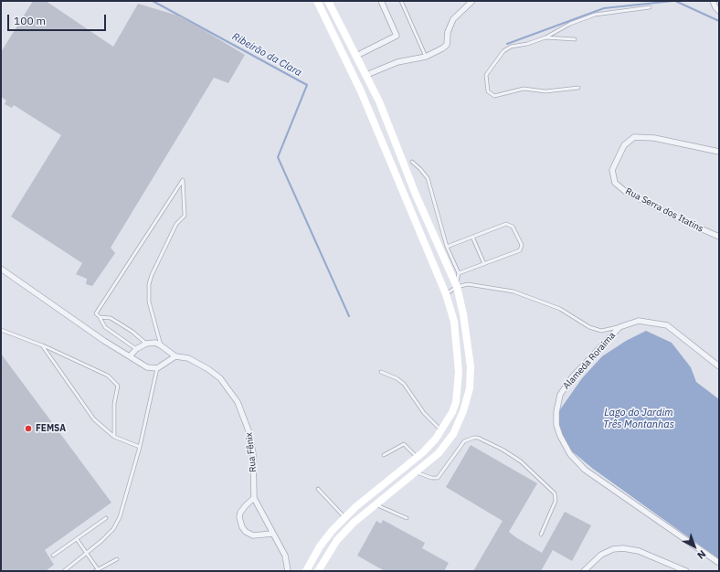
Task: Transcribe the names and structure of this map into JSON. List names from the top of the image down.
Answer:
{
  "streets": {
    "street": ["Rua Serra dos Itatins", "Alameda Roraima", "Rua Fênix"]
  },
  "water": ["Ribeirão da Clara", "Lago do Jardim Três Montanhas"],
  "places": ["FEMSA"],
  "scale_bar": "100 m",
  "north": "bottom right"
}
